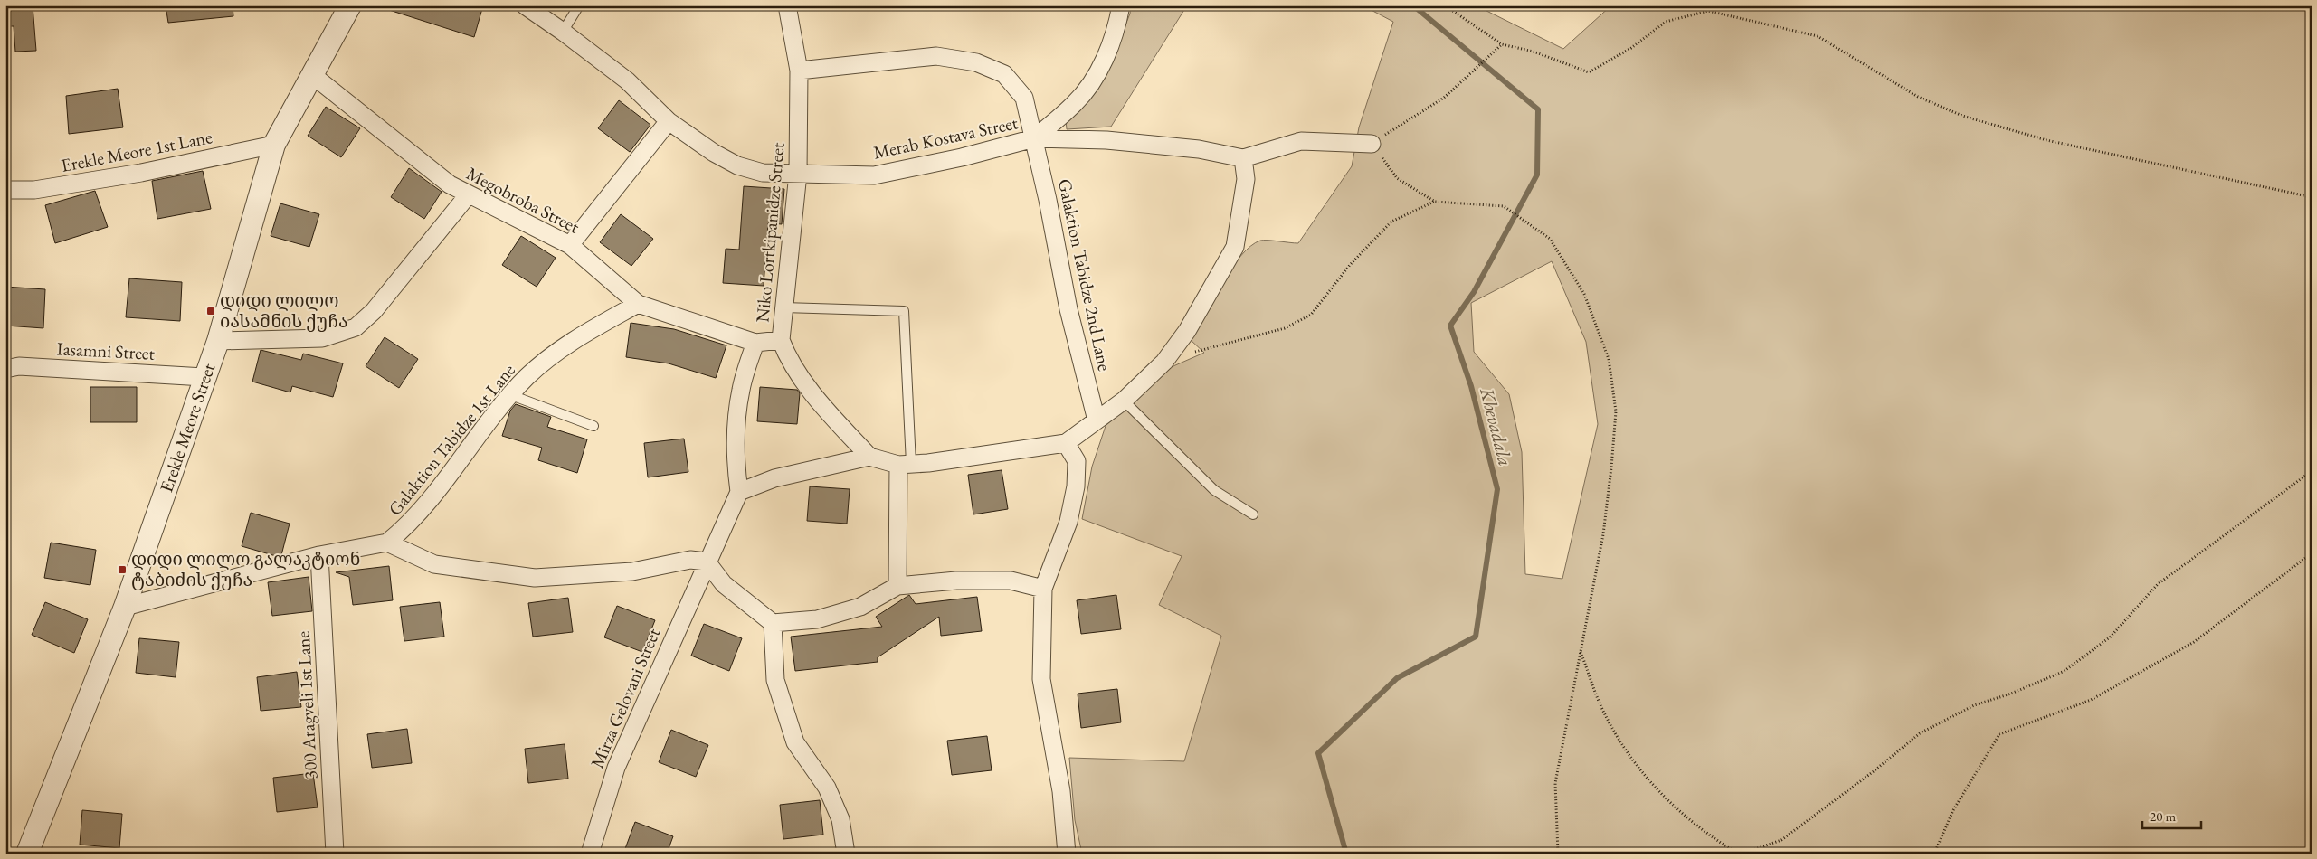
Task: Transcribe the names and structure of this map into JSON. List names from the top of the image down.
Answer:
{
  "streets": {
    "street": [
      "Merab Kostava Street",
      "Erekle Meore 1st Lane",
      "Megobroba Street",
      "Niko Lortkipanidze Street",
      "Galaktion Tabidze 2nd Lane",
      "Iasamni Street",
      "Erekle Meore Street",
      "Galaktion Tabidze 1st Lane",
      "Mirza Gelovani Street",
      "300 Aragveli 1st Lane"
    ]
  },
  "crossings": [
    ["Merab Kostava Street", "Niko Lortkipanidze Street"],
    ["Merab Kostava Street", "Galaktion Tabidze 2nd Lane"],
    ["Erekle Meore 1st Lane", "Erekle Meore Street"],
    ["Megobroba Street", "Niko Lortkipanidze Street"],
    ["Megobroba Street", "Erekle Meore Street"],
    ["Megobroba Street", "Galaktion Tabidze 1st Lane"],
    ["Niko Lortkipanidze Street", "Galaktion Tabidze 2nd Lane"],
    ["Niko Lortkipanidze Street", "Mirza Gelovani Street"],
    ["Iasamni Street", "Erekle Meore Street"]
  ],
  "water": ["Khevadala"],
  "places": {
    "transit": ["დიდი ლილო იასამნის ქუჩა", "დიდი ლილო გალაკტიონ ტაბიძის ქუჩა"]
  },
  "scale_bar": "20 m"
}
